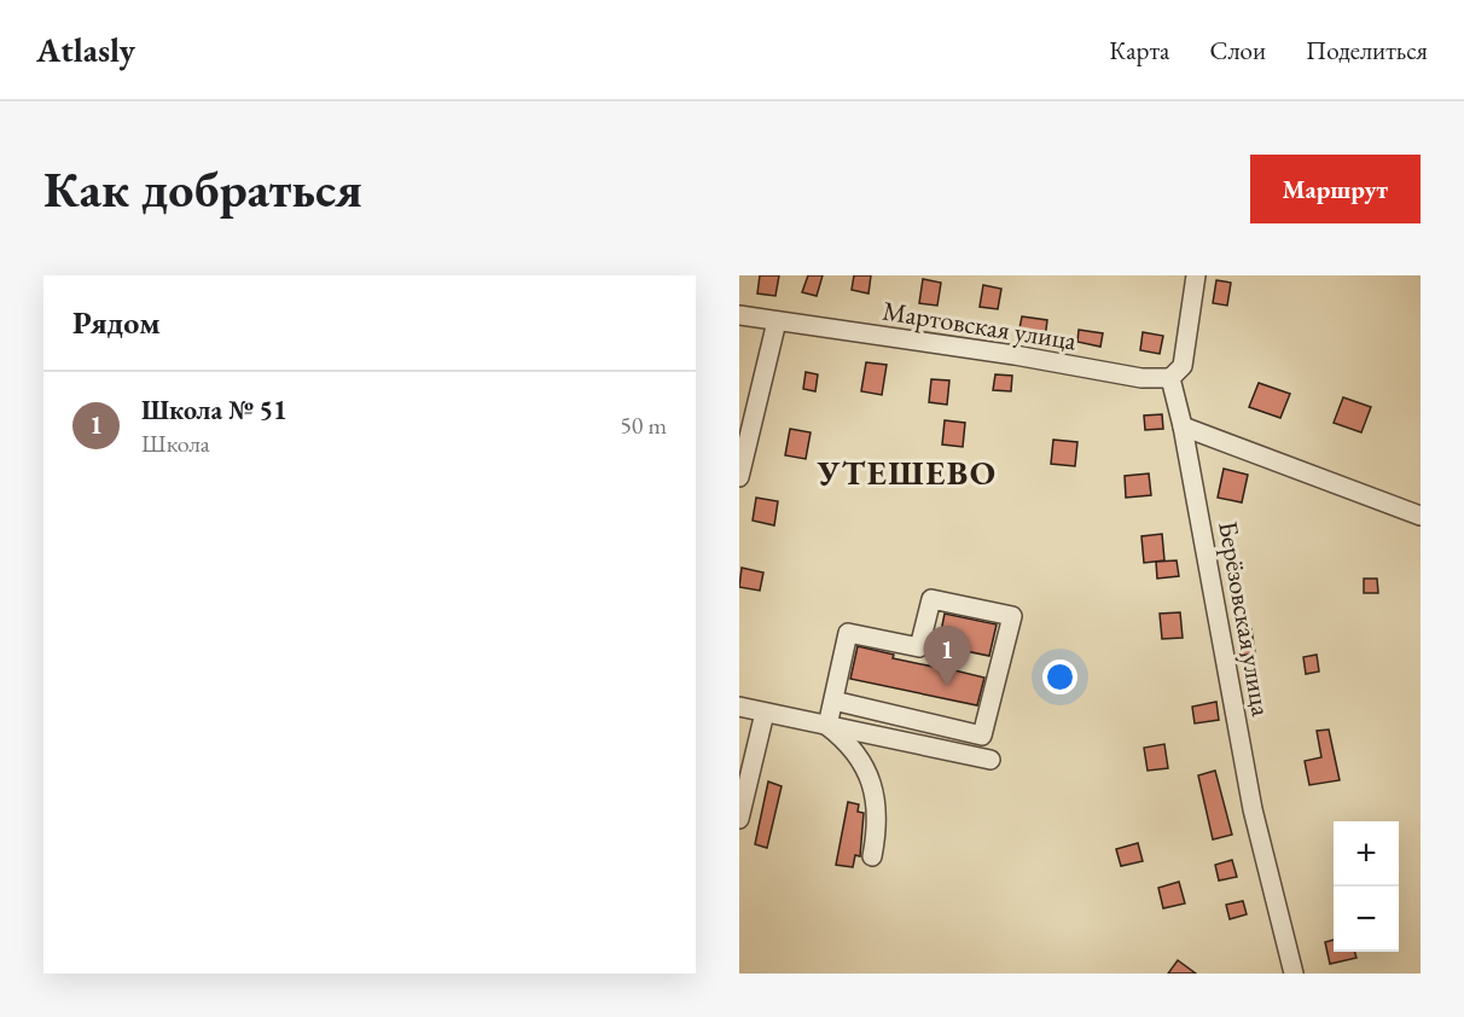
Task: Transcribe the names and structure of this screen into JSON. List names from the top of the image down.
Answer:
{
  "streets": {
    "street": ["Мартовская улица", "Берёзовская улица"]
  },
  "crossings": [
    ["Мартовская улица", "Берёзовская улица"]
  ],
  "districts": ["УТЕШЕВО"],
  "page": {
    "header": "Atlasly",
    "nav": ["Карта", "Слои", "Поделиться"],
    "buttons": "Маршрут",
    "title": "Как добраться",
    "heading": "Рядом",
    "list": [
      {
        "mark": "1",
        "name": "Школа № 51",
        "note": "Школа",
        "value": "50 m"
      }
    ],
    "pins": "1",
    "map_buttons": ["+", "−"]
  }
}
